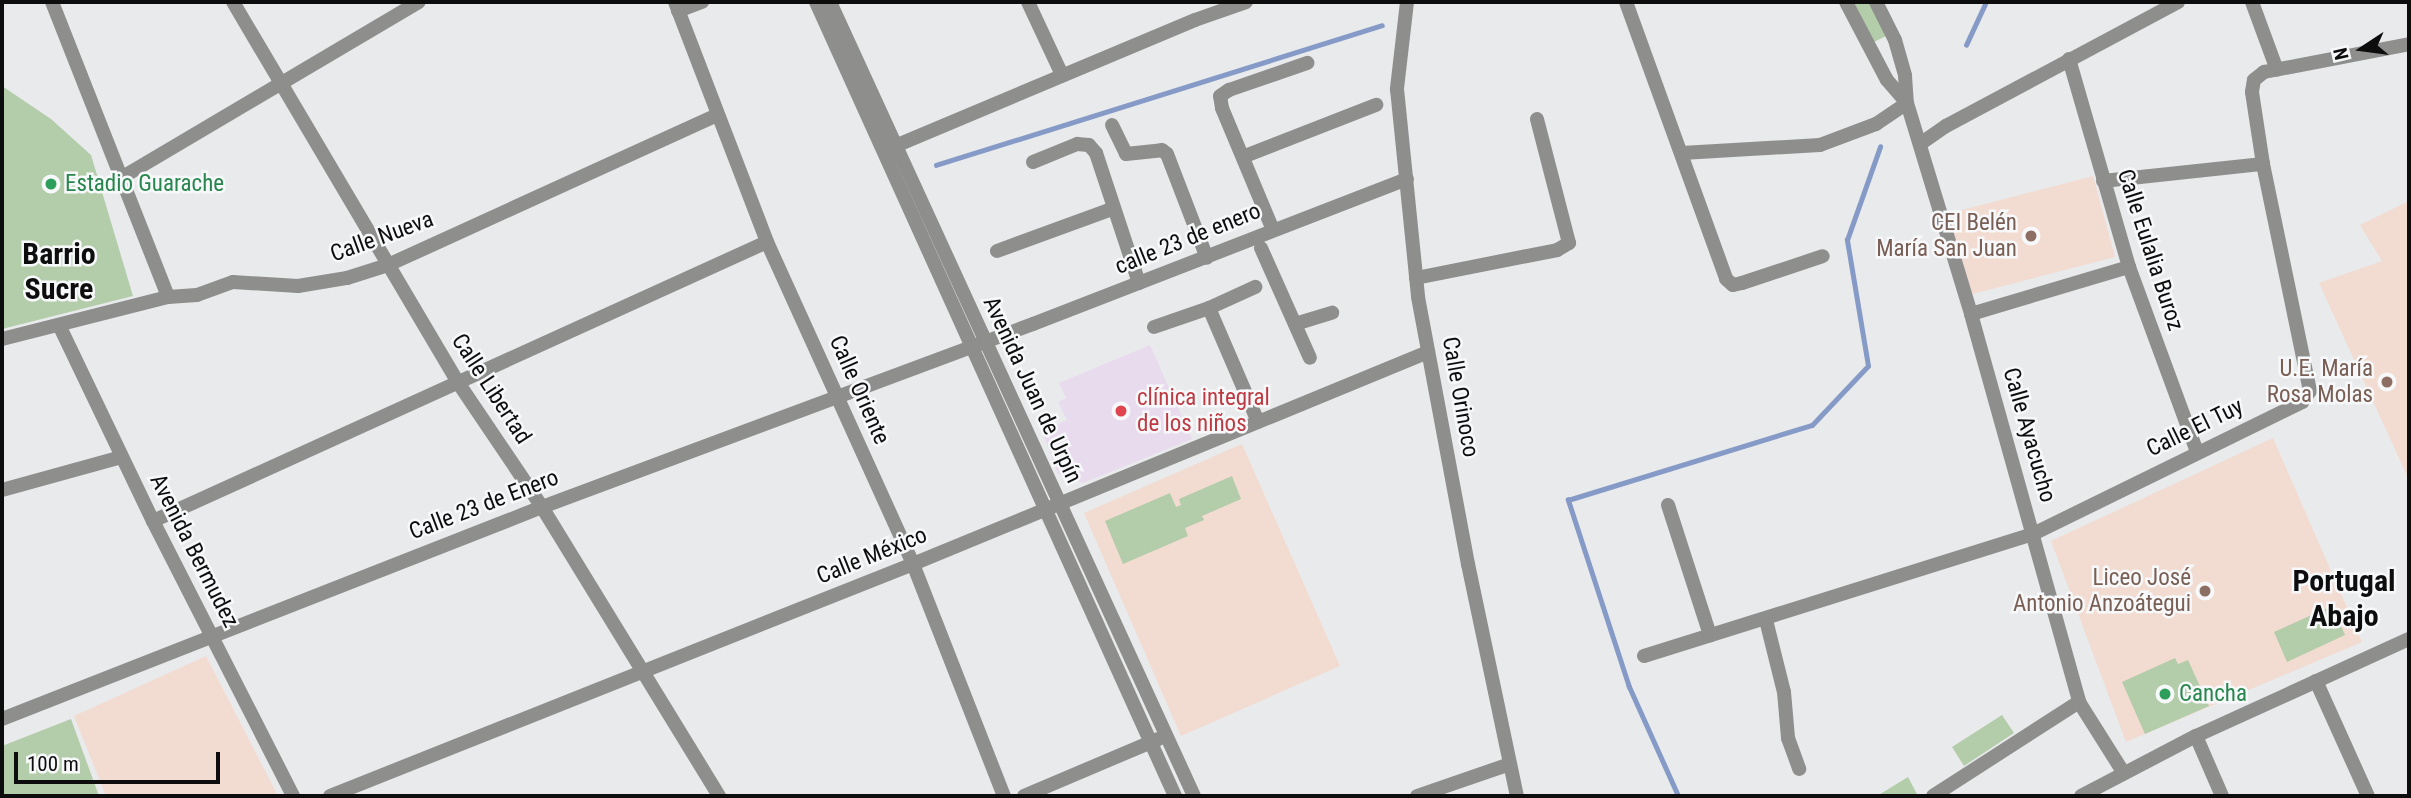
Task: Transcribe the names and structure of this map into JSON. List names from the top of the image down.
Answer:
{
  "streets": {
    "street": [
      "Calle Nueva",
      "calle 23 de enero",
      "Calle Eulalia Buroz",
      "Calle Libertad",
      "Calle Oriente",
      "Avenida Juan de Urpín",
      "Calle Orinoco",
      "Calle El Tuy",
      "Calle Ayacucho",
      "Calle 23 de Enero",
      "Avenida Bermudez",
      "Calle México"
    ]
  },
  "crossings": [
    ["Calle Nueva", "Calle Libertad"],
    ["Calle Nueva", "Calle Oriente"],
    ["Calle Nueva", "Avenida Bermudez"],
    ["calle 23 de enero", "Avenida Juan de Urpín"],
    ["calle 23 de enero", "Calle Orinoco"],
    ["calle 23 de enero", "Calle 23 de Enero"],
    ["Calle Eulalia Buroz", "Calle El Tuy"],
    ["Calle Libertad", "Calle 23 de Enero"],
    ["Calle Libertad", "Calle México"],
    ["Calle Oriente", "Calle 23 de Enero"],
    ["Calle Oriente", "Calle México"],
    ["Avenida Juan de Urpín", "Calle 23 de Enero"],
    ["Avenida Juan de Urpín", "Calle México"],
    ["Calle Orinoco", "Calle México"],
    ["Calle El Tuy", "Calle Ayacucho"],
    ["Calle 23 de Enero", "Avenida Bermudez"]
  ],
  "districts": ["Barrio Sucre", "Portugal Abajo"],
  "places": [
    "Estadio Guarache",
    "CEI Belén María San Juan",
    "U.E. María Rosa Molas",
    "clínica integral de los niños",
    "Liceo José Antonio Anzoátegui",
    "Cancha"
  ],
  "scale_bar": "100 m",
  "north": "left"
}
